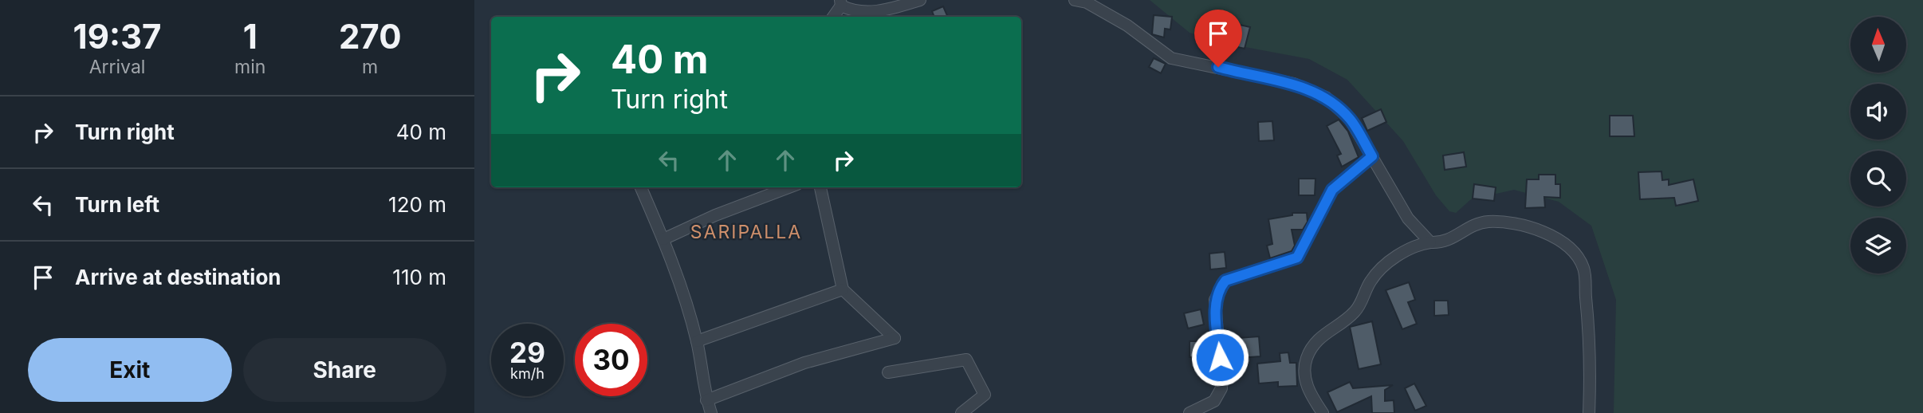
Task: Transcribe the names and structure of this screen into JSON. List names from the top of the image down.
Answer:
{
  "districts": ["SARIPALLA"],
  "north": "top",
  "page": {
    "eta": [
      "19:37",
      "Arrival",
      "1",
      "min",
      "270",
      "m"
    ],
    "turn": ["40 m", "Turn right"],
    "list": [
      {
        "name": "Turn right",
        "value": "40 m"
      },
      {
        "name": "Turn left",
        "value": "120 m"
      },
      {
        "name": "Arrive at destination",
        "value": "110 m"
      }
    ],
    "speed": "29 km/h",
    "limit": "30",
    "buttons": ["Exit", "Share"]
  }
}
